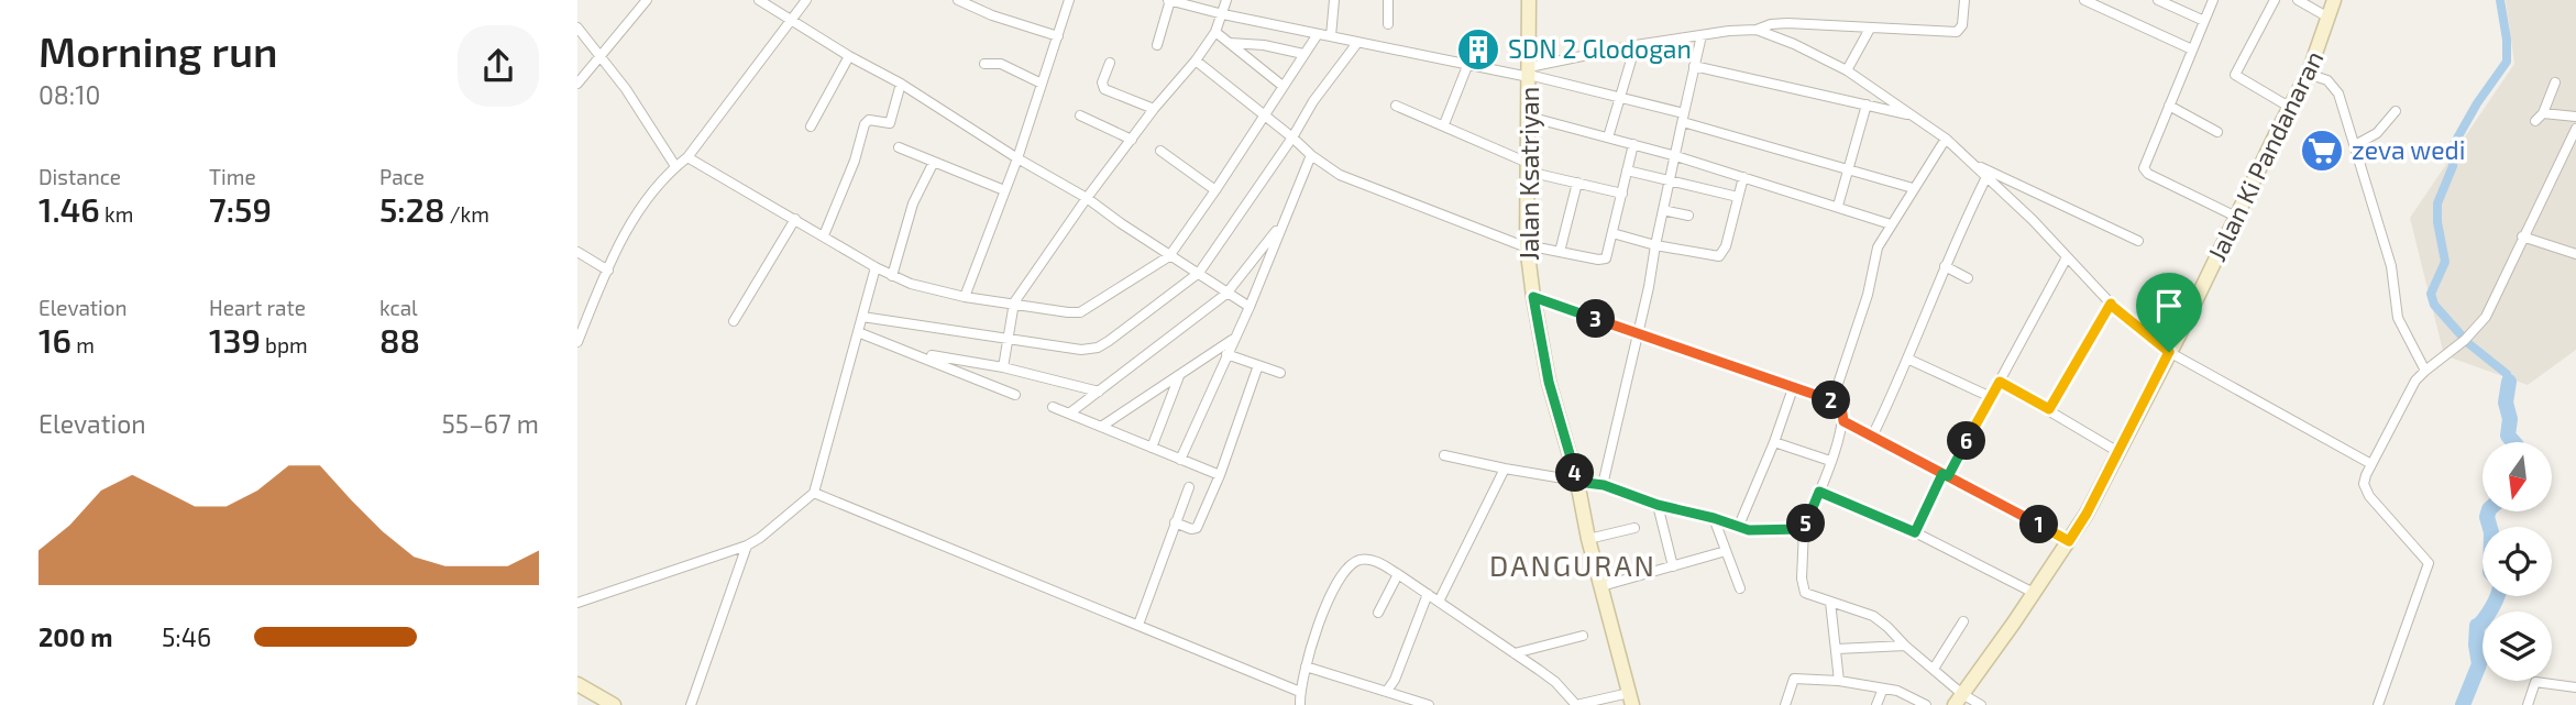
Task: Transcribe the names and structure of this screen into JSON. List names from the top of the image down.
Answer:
{
  "streets": {
    "main road": ["Jalan Ki Pandanaran", "Jalan Ksatriyan"]
  },
  "districts": ["DANGURAN"],
  "places": {
    "building": ["SDN 2 Glodogan"],
    "supermarket": ["zeva wedi"]
  },
  "north": "bottom",
  "page": {
    "heading": ["Morning run", "08:10"],
    "stats": [
      ["Distance", "1.46 km"],
      ["Time", "7:59"],
      ["Pace", "5:28 /km"],
      ["Elevation", "16 m"],
      ["Heart rate", "139 bpm"],
      ["kcal", "88"]
    ],
    "pins": [
      "3",
      "2",
      "6",
      "4",
      "5",
      "1"
    ],
    "chart": ["Elevation", "55–67 m"],
    "list": [
      {
        "name": "200 m",
        "note": "5:46"
      }
    ]
  }
}
